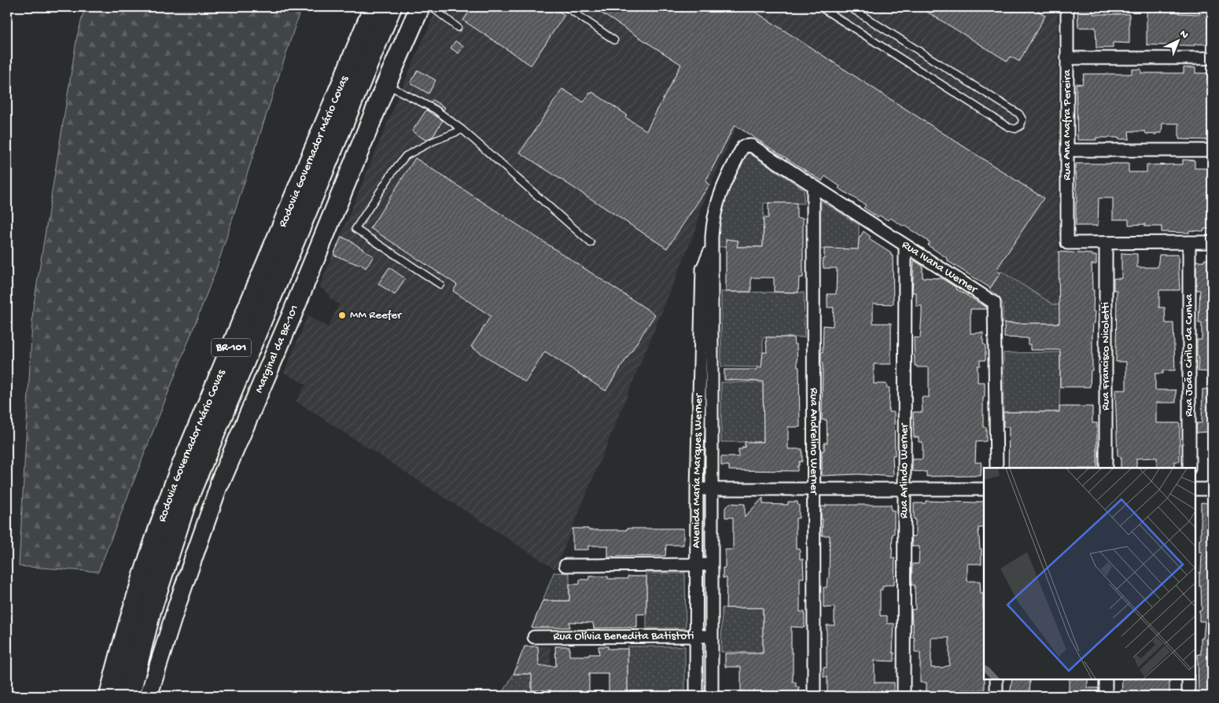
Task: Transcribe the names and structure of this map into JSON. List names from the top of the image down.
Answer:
{
  "streets": {
    "highway": ["Rodovia Governador Mário Covas", "BR-101"],
    "main road": ["Marginal da BR-101"],
    "street": [
      "Rua Ana Mafra Pereira",
      "Rua Ivana Werner",
      "Rua João Cirilo da Cunha",
      "Rua Francisco Nicoletti",
      "Rua Andrelino Werner",
      "Avenida Maria Marques Werner",
      "Rua Arlindo Werner",
      "Rua Olívia Benedita Batistoti"
    ]
  },
  "crossings": [
    ["Rua Ana Mafra Pereira", "Rua Francisco Nicoletti"],
    ["Rua Ivana Werner", "Rua Andrelino Werner"],
    ["Rua Ivana Werner", "Avenida Maria Marques Werner"],
    ["Rua Ivana Werner", "Rua Arlindo Werner"],
    ["Avenida Maria Marques Werner", "Rua Olívia Benedita Batistoti"]
  ],
  "places": ["MM Reefer"],
  "north": "top right"
}
